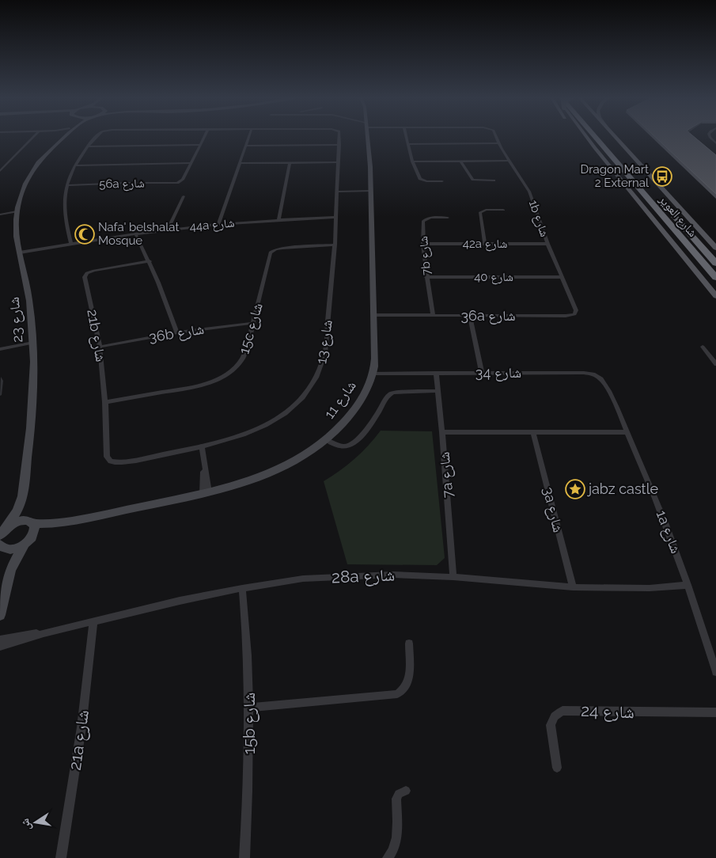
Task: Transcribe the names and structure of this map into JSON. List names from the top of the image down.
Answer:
{
  "streets": {
    "highway": ["شارع العوير"],
    "street": [
      "56a شارع",
      "1b شارع",
      "44a شارع",
      "42a شارع",
      "7b شارع",
      "شارع 40",
      "36a شارع",
      "شارع 23",
      "15c شارع",
      "36b شارع",
      "21b شارع",
      "شارع 13",
      "شارع 34",
      "شارع 11",
      "7a شارع",
      "3a شارع",
      "1a شارع",
      "28a شارع",
      "شارع 24",
      "15b شارع",
      "21a شارع"
    ]
  },
  "crossings": [
    ["1b شارع", "42a شارع"],
    ["1b شارع", "شارع 40"],
    ["1b شارع", "36a شارع"],
    ["44a شارع", "شارع 23"],
    ["44a شارع", "شارع 13"],
    ["42a شارع", "7b شارع"],
    ["7b شارع", "شارع 40"],
    ["7b شارع", "36a شارع"],
    ["36a شارع", "شارع 11"],
    ["شارع 23", "شارع 11"],
    ["15c شارع", "36b شارع"],
    ["15c شارع", "21b شارع"],
    ["15c شارع", "شارع 13"],
    ["36b شارع", "21b شارع"],
    ["21b شارع", "شارع 13"],
    ["شارع 34", "شارع 11"],
    ["شارع 34", "7a شارع"],
    ["شارع 34", "1a شارع"],
    ["7a شارع", "28a شارع"],
    ["3a شارع", "28a شارع"],
    ["1a شارع", "28a شارع"],
    ["28a شارع", "15b شارع"],
    ["28a شارع", "21a شارع"]
  ],
  "places": {
    "bus stop": ["Dragon Mart 2 External"],
    "mosque": ["Nafa' belshalat Mosque"],
    "place": ["jabz castle"]
  },
  "north": "left"
}
